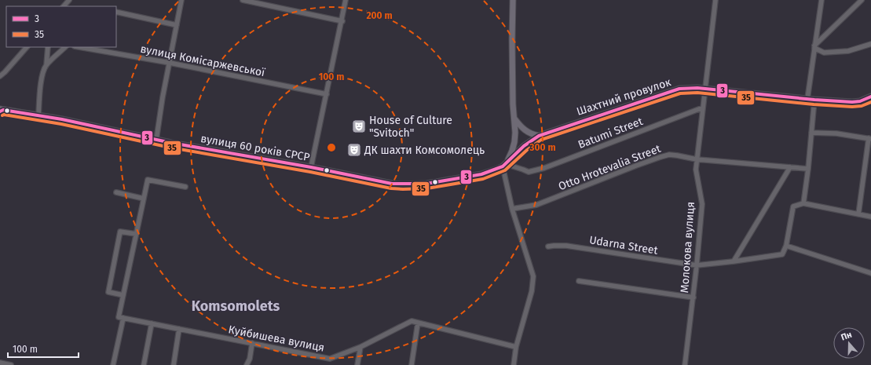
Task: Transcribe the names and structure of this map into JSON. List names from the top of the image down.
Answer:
{
  "streets": {
    "street": [
      "вулиця Комісаржевської",
      "Шахтний провулок",
      "Batumi Street",
      "вулиця 60 років СРСР",
      "Otto Hrotevalia Street",
      "Udarna Street",
      "Молокова вулиця",
      "Куйбишева вулиця"
    ]
  },
  "crossings": [
    ["Шахтний провулок", "Batumi Street"],
    ["Шахтний провулок", "вулиця 60 років СРСР"],
    ["Шахтний провулок", "Молокова вулиця"],
    ["Batumi Street", "вулиця 60 років СРСР"],
    ["Batumi Street", "Молокова вулиця"],
    ["Otto Hrotevalia Street", "Молокова вулиця"],
    ["Udarna Street", "Молокова вулиця"]
  ],
  "districts": ["Komsomolets"],
  "places": {
    "theatre": ["House of Culture \"Svitoch\"", "ДК шахти Комсомолець"]
  },
  "lines": ["transit line 3", "transit line 35"],
  "legend": ["3", "35"],
  "scale_bar": "100 m",
  "north": "top",
  "rings": ["200 m", "100 m", "300 m"]
}
